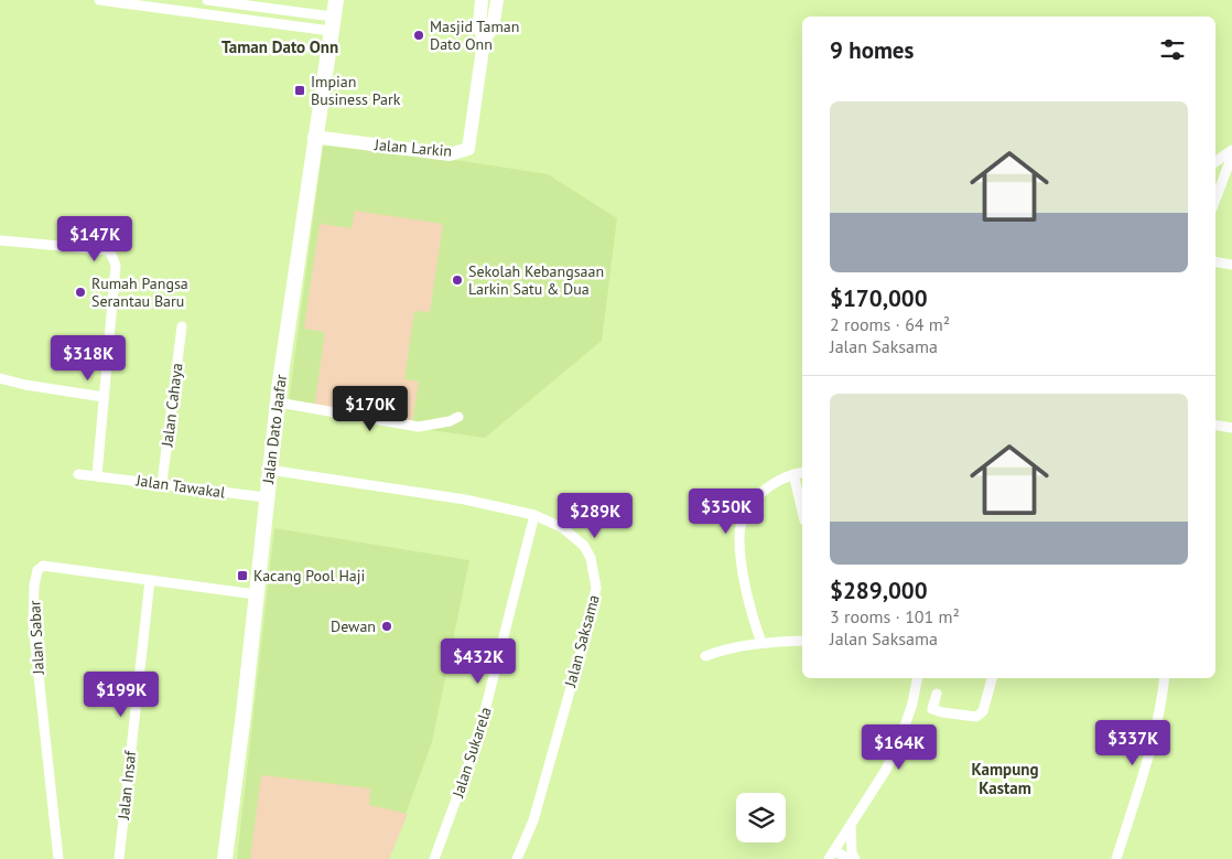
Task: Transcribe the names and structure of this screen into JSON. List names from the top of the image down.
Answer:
{
  "streets": {
    "main road": ["Jalan Dato Jaafar"],
    "street": [
      "Jalan Larkin",
      "Jalan Cahaya",
      "Jalan Tawakal",
      "Jalan Sabar",
      "Jalan Saksama",
      "Jalan Sukarela",
      "Jalan Insaf"
    ]
  },
  "crossings": [
    ["Jalan Larkin", "Jalan Dato Jaafar"],
    ["Jalan Cahaya", "Jalan Tawakal"],
    ["Jalan Dato Jaafar", "Jalan Tawakal"],
    ["Jalan Dato Jaafar", "Jalan Sabar"],
    ["Jalan Dato Jaafar", "Jalan Saksama"],
    ["Jalan Sabar", "Jalan Insaf"],
    ["Jalan Saksama", "Jalan Sukarela"]
  ],
  "districts": ["Taman Dato Onn", "Kampung Kastam"],
  "places": {
    "other": [
      "Masjid Taman Dato Onn",
      "Sekolah Kebangsaan Larkin Satu & Dua",
      "Rumah Pangsa Serantau Baru",
      "Dewan"
    ],
    "transit": ["Impian Business Park", "Kacang Pool Haji"]
  },
  "page": {
    "heading": "9 homes",
    "list": [
      {
        "name": "$170,000",
        "note": "2 rooms · 64 m² · Jalan Saksama"
      },
      {
        "name": "$289,000",
        "note": "3 rooms · 101 m² · Jalan Saksama"
      }
    ],
    "price": [
      "$147K",
      "$318K",
      "$170K",
      "$350K",
      "$289K",
      "$432K",
      "$199K",
      "$337K",
      "$164K"
    ]
  }
}
